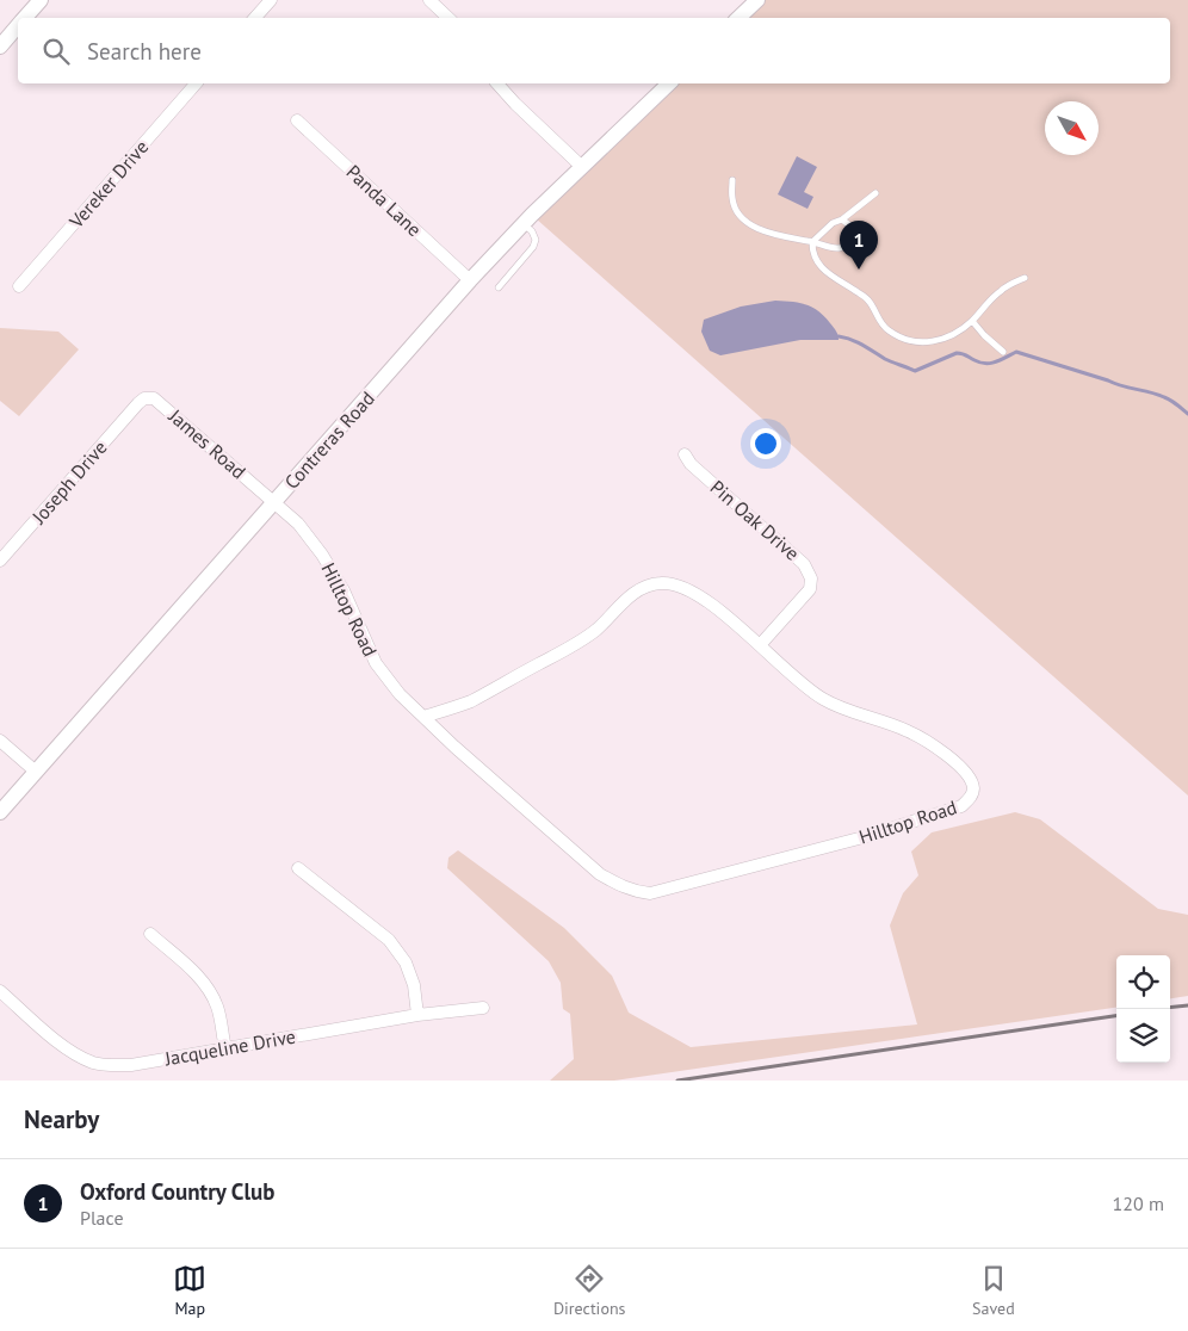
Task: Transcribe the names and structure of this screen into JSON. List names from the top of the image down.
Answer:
{
  "streets": {
    "street": [
      "Vereker Drive",
      "Panda Lane",
      "Contreras Road",
      "James Road",
      "Joseph Drive",
      "Pin Oak Drive",
      "Hilltop Road",
      "Jacqueline Drive"
    ]
  },
  "crossings": [
    ["Panda Lane", "Contreras Road"],
    ["Contreras Road", "James Road"],
    ["Contreras Road", "Hilltop Road"],
    ["James Road", "Joseph Drive"],
    ["James Road", "Hilltop Road"],
    ["Pin Oak Drive", "Hilltop Road"]
  ],
  "north": "bottom right",
  "page": {
    "search": "Search here",
    "pins": "1",
    "heading": "Nearby",
    "list": [
      {
        "mark": "1",
        "name": "Oxford Country Club",
        "note": "Place",
        "value": "120 m"
      }
    ],
    "nav": ["Map", "Directions", "Saved"]
  }
}
